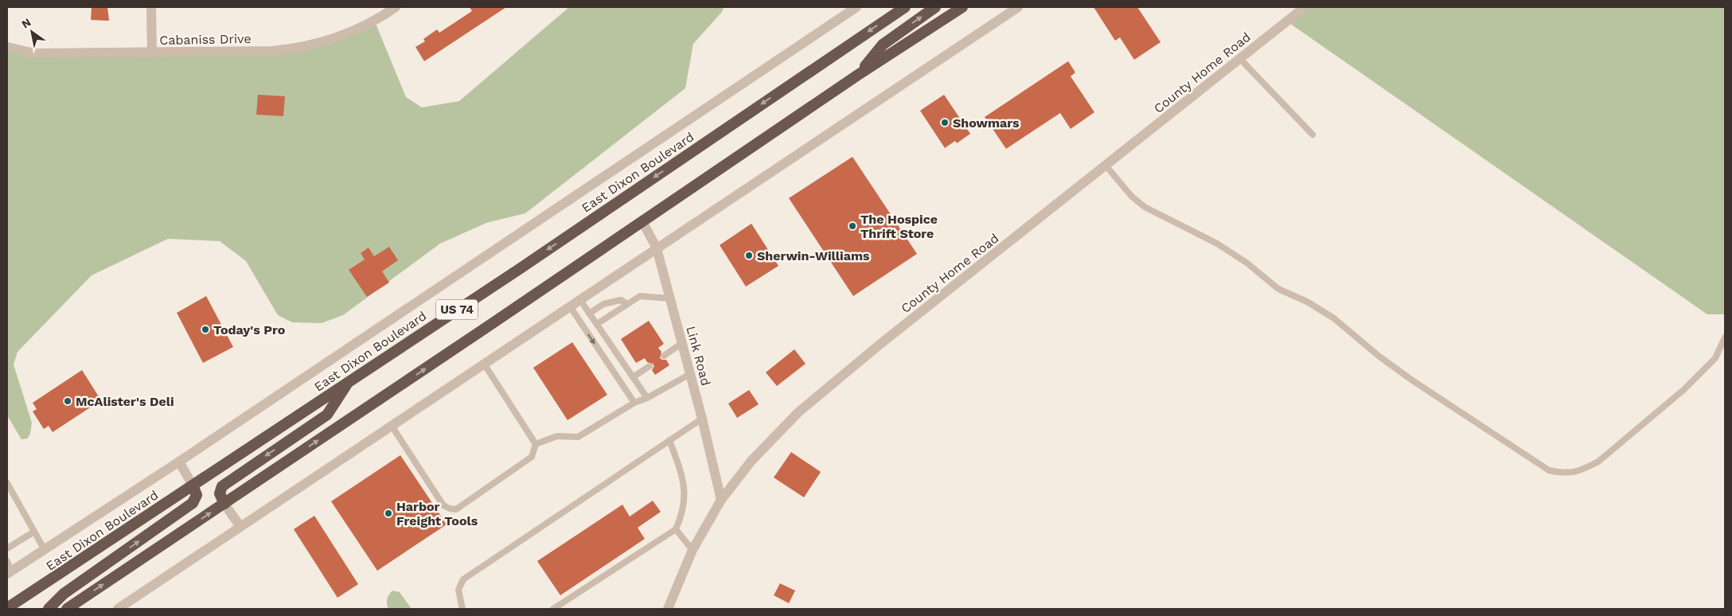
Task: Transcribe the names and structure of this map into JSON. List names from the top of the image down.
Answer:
{
  "streets": {
    "highway": ["East Dixon Boulevard", "US 74"],
    "street": ["Cabaniss Drive", "County Home Road", "Link Road"]
  },
  "crossings": [
    ["County Home Road", "Link Road"],
    ["US 74", "Link Road"]
  ],
  "places": [
    "Showmars",
    "The Hospice Thrift Store",
    "Sherwin-Williams",
    "Today's Pro",
    "McAlister's Deli",
    "Harbor Freight Tools"
  ],
  "north": "top left"
}
